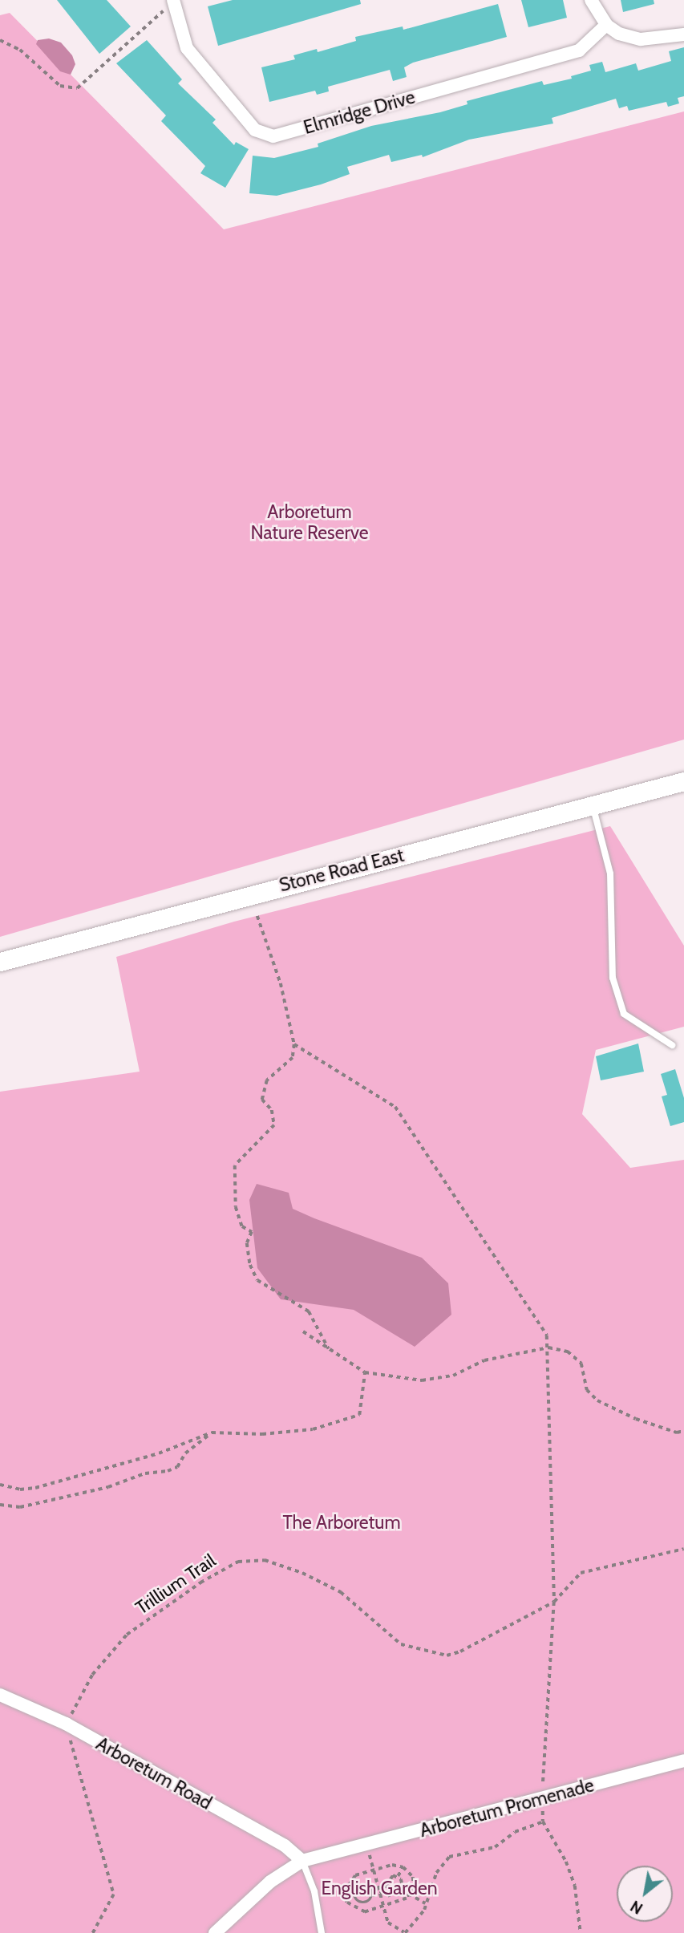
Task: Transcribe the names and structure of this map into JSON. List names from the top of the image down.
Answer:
{
  "streets": {
    "main road": ["Stone Road East"],
    "street": ["Elmridge Drive", "Arboretum Road", "Arboretum Promenade"],
    "path": ["Trillium Trail"]
  },
  "crossings": [
    ["Trillium Trail", "Arboretum Road"],
    ["Arboretum Road", "Arboretum Promenade"]
  ],
  "parks": ["Arboretum Nature Reserve", "The Arboretum", "English Garden"],
  "north": "bottom left"
}
